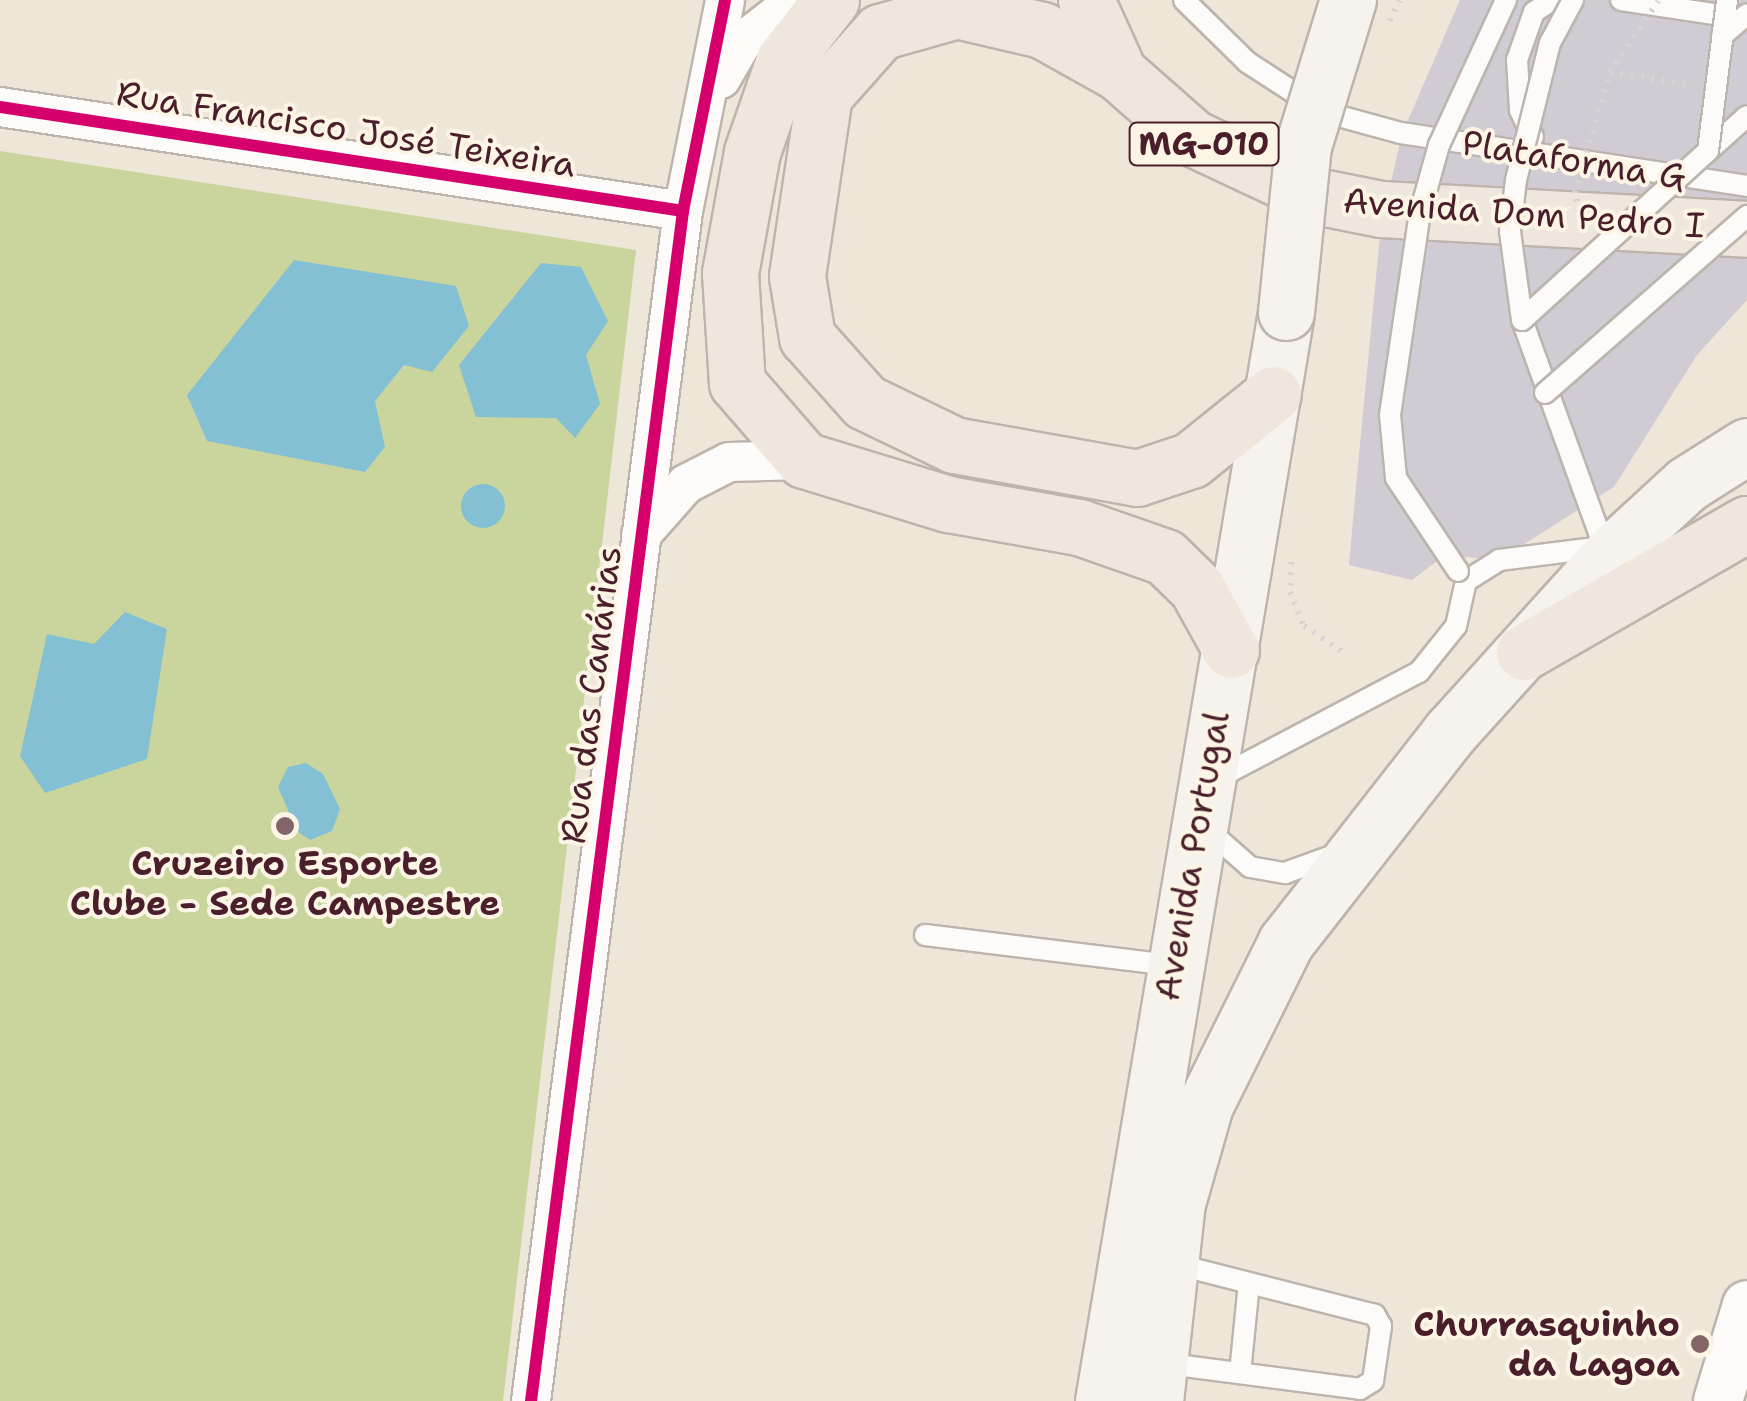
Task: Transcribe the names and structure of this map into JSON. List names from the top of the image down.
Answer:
{
  "streets": {
    "highway": ["MG-010", "Avenida Dom Pedro I"],
    "main road": ["Avenida Portugal"],
    "street": ["Rua Francisco José Teixeira", "Rua das Canárias"],
    "lane": ["Plataforma G"]
  },
  "crossings": [
    ["Rua Francisco José Teixeira", "Rua das Canárias"]
  ],
  "places": ["Cruzeiro Esporte Clube - Sede Campestre", "Churrasquinho da Lagoa"]
}
